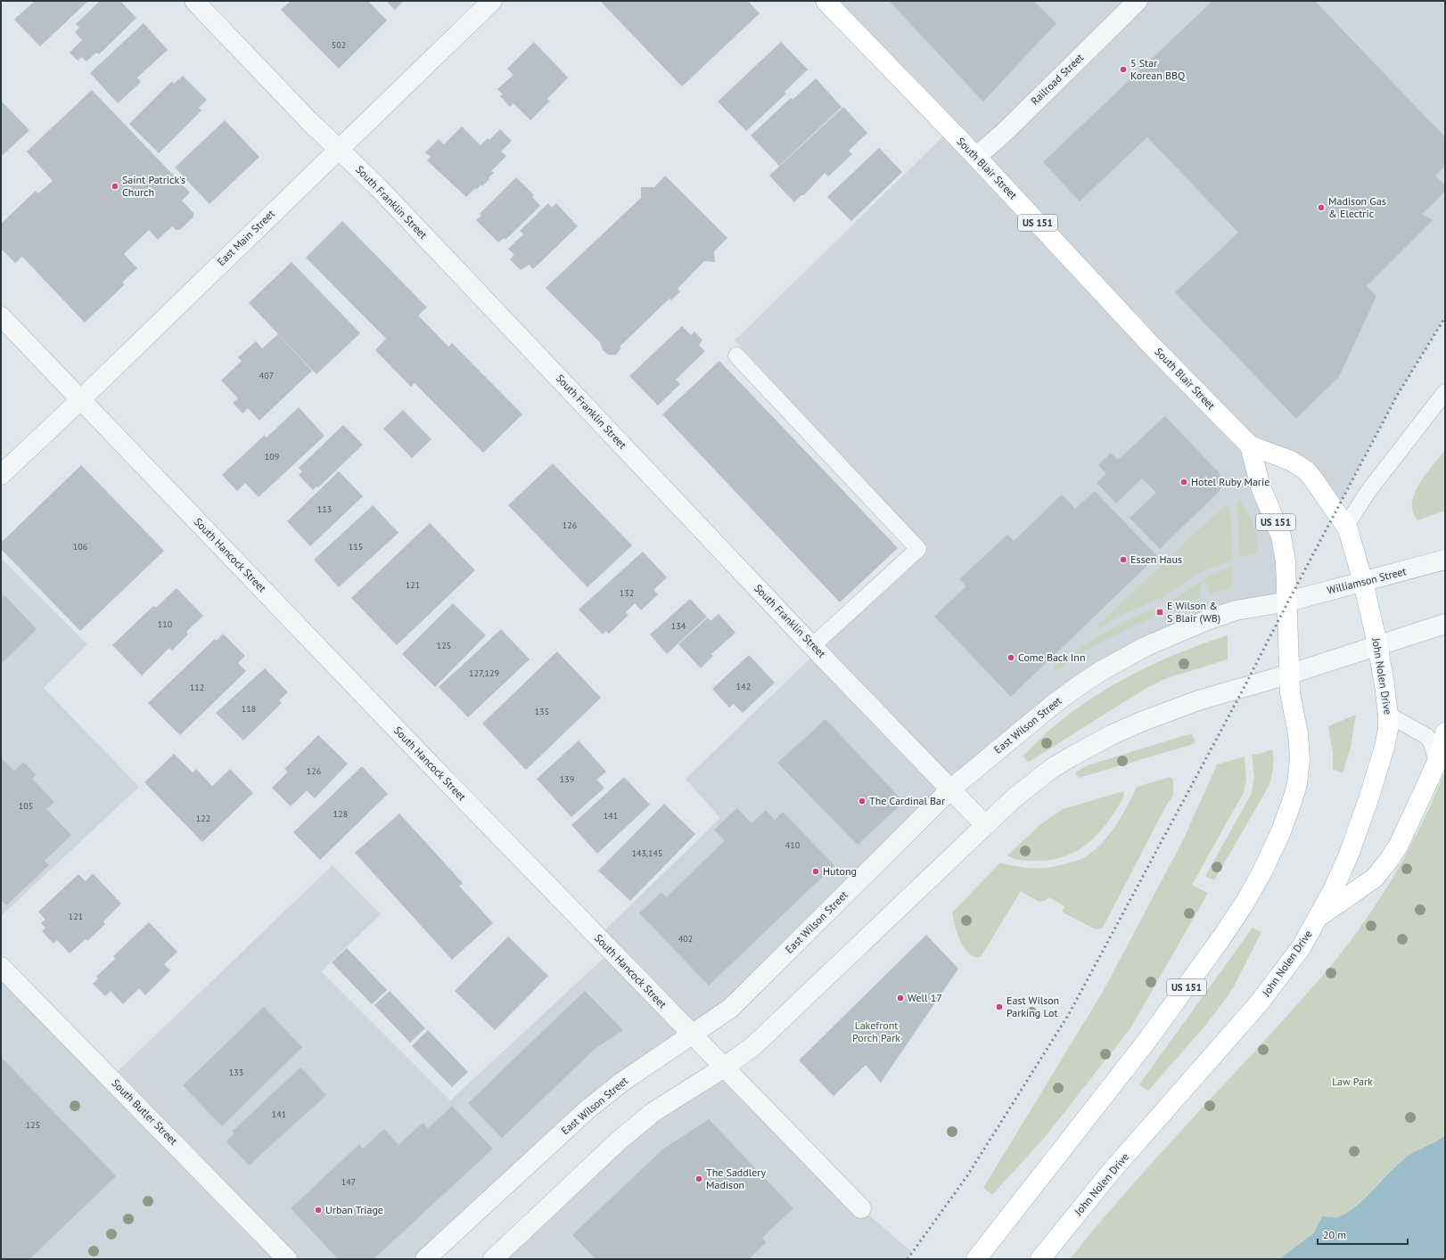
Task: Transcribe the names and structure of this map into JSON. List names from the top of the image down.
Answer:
{
  "streets": {
    "main road": ["South Blair Street", "US 151", "John Nolen Drive"],
    "street": [
      "Railroad Street",
      "South Franklin Street",
      "East Main Street",
      "South Hancock Street",
      "Williamson Street",
      "East Wilson Street",
      "South Butler Street"
    ]
  },
  "crossings": [
    ["Railroad Street", "South Blair Street"],
    ["South Blair Street", "US 151"],
    ["South Blair Street", "Williamson Street"],
    ["South Blair Street", "John Nolen Drive"],
    ["South Blair Street", "East Wilson Street"],
    ["South Franklin Street", "East Main Street"],
    ["South Franklin Street", "East Wilson Street"],
    ["US 151", "Williamson Street"],
    ["US 151", "East Wilson Street"],
    ["East Main Street", "South Hancock Street"],
    ["South Hancock Street", "East Wilson Street"],
    ["Williamson Street", "John Nolen Drive"],
    ["Williamson Street", "East Wilson Street"]
  ],
  "parks": ["Lakefront Porch Park", "Law Park"],
  "places": {
    "other": [
      "5 Star Korean BBQ",
      "Saint Patrick's Church",
      "Madison Gas & Electric",
      "Hotel Ruby Marie",
      "Essen Haus",
      "Come Back Inn",
      "The Cardinal Bar",
      "Hutong",
      "Well 17",
      "East Wilson Parking Lot",
      "The Saddlery Madison",
      "Urban Triage"
    ],
    "transit": ["E Wilson & S Blair (WB)"]
  },
  "house_numbers": [
    "502",
    "407",
    "109",
    "113",
    "126",
    "106",
    "115",
    "121",
    "132",
    "110",
    "134",
    "125",
    "127,129",
    "142",
    "112",
    "118",
    "135",
    "126",
    "139",
    "105",
    "128",
    "141",
    "122",
    "410",
    "143,145",
    "121",
    "402",
    "133",
    "141",
    "125",
    "147"
  ],
  "scale_bar": "20 m"
}
